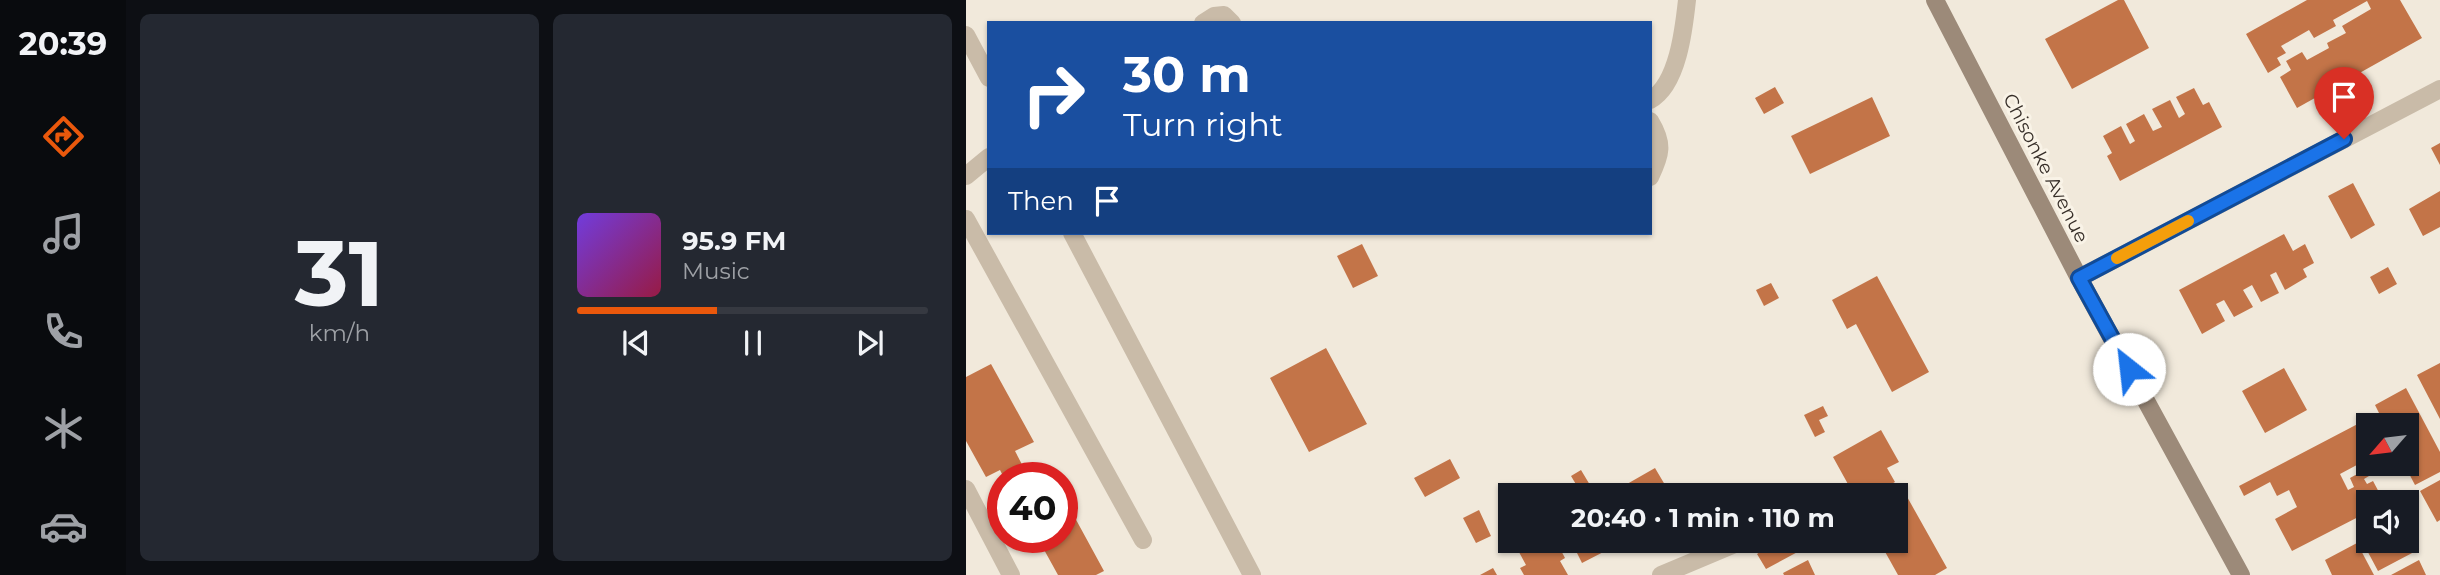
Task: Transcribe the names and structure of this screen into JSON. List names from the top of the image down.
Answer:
{
  "streets": {
    "street": ["Chisonke Avenue"]
  },
  "north": "bottom left",
  "page": {
    "tabs": "20:39",
    "tile": ["31", "km/h"],
    "turn": ["30 m", "Turn right"],
    "then": "Then",
    "song": ["95.9 FM", "Music"],
    "limit": "40",
    "trip": "20:40 · 1 min · 110 m"
  }
}
